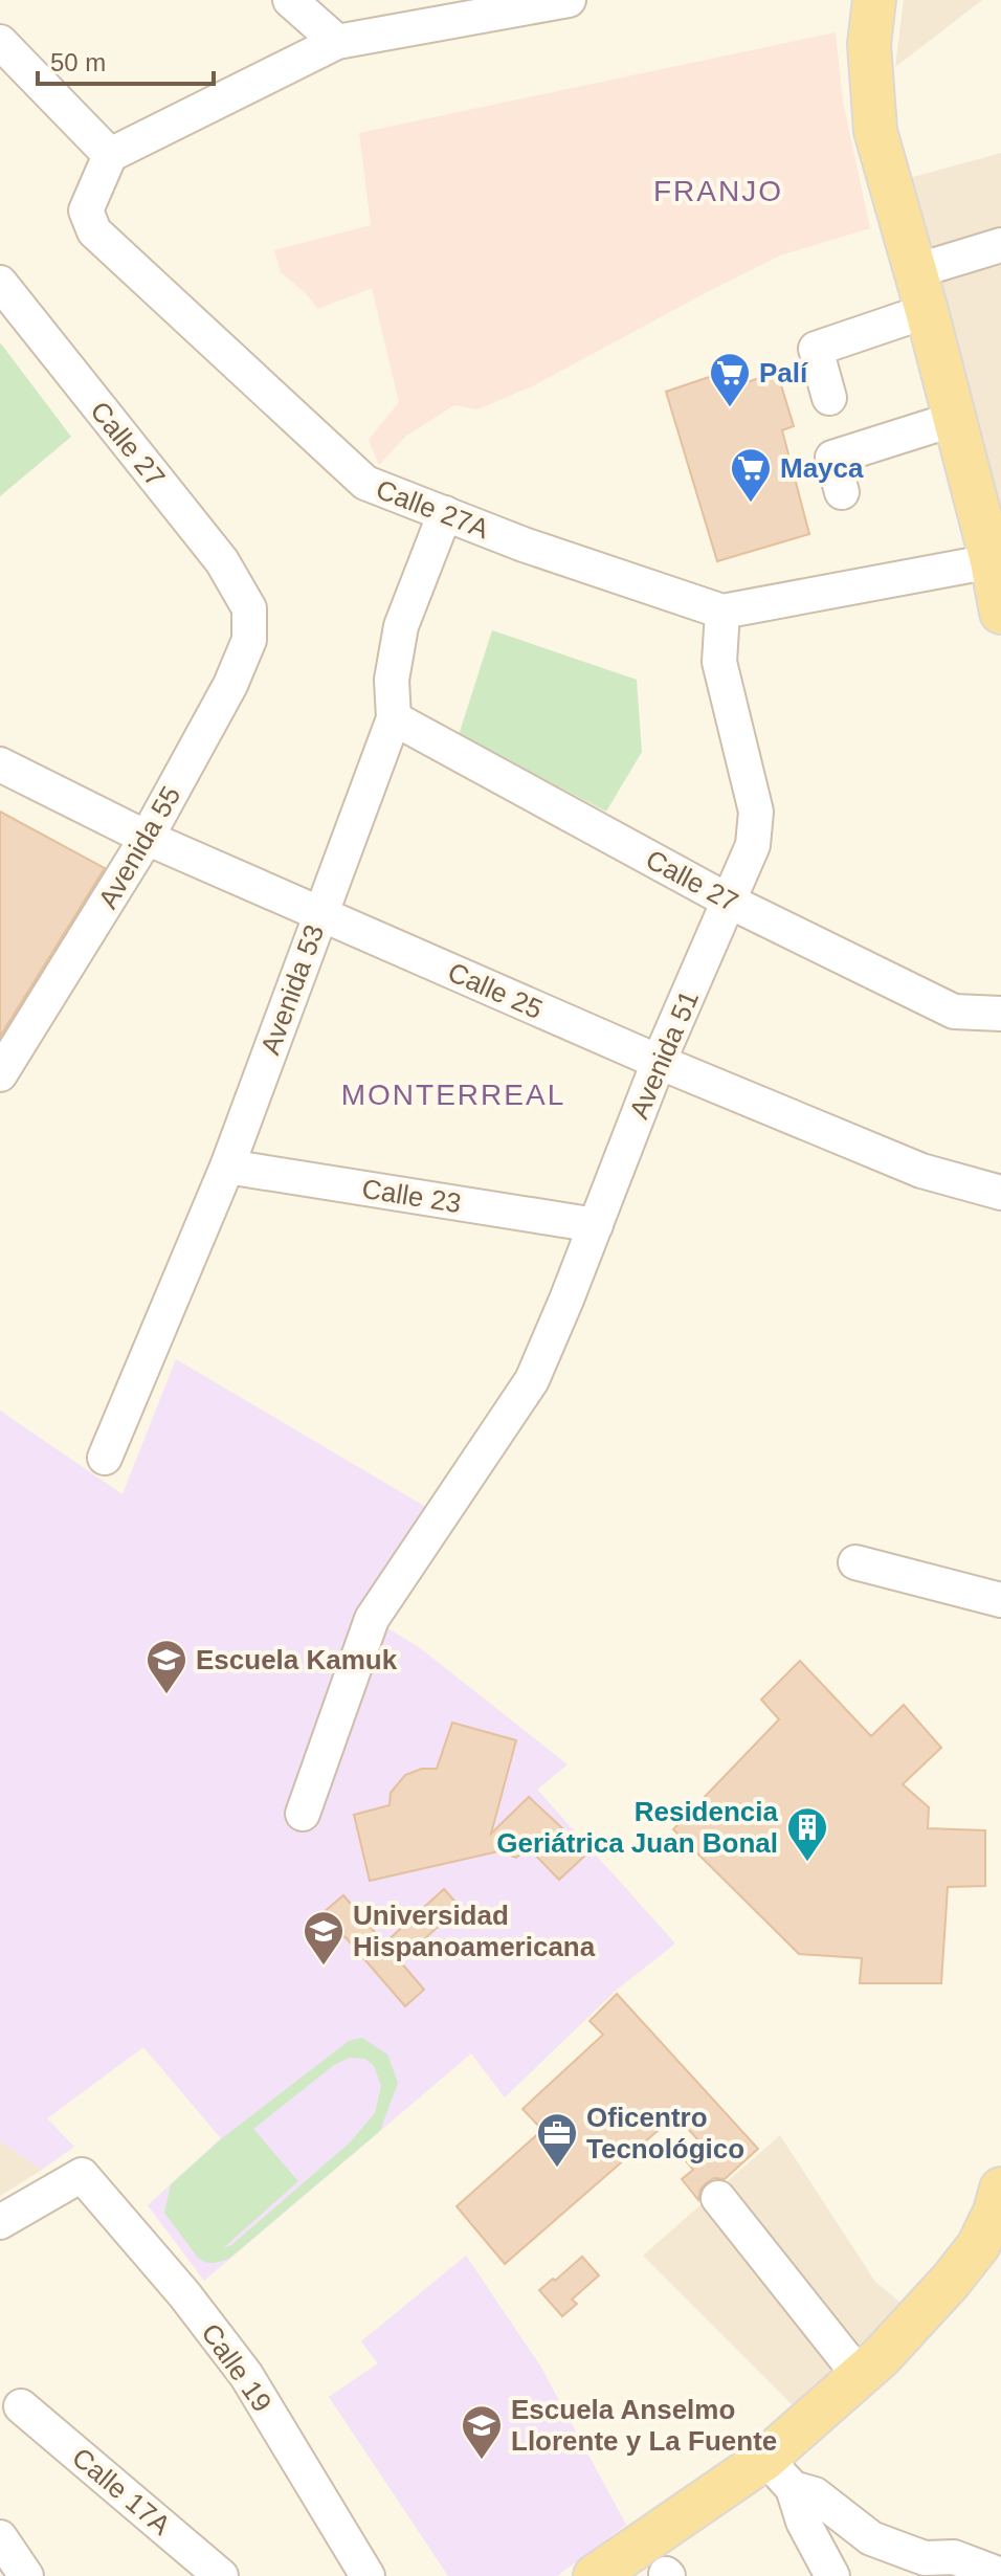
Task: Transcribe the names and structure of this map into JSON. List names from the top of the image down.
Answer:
{
  "streets": {
    "street": [
      "Calle 27",
      "Calle 27A",
      "Avenida 55",
      "Avenida 53",
      "Calle 25",
      "Avenida 51",
      "Calle 23",
      "Calle 19",
      "Calle 17A"
    ]
  },
  "crossings": [
    ["Calle 27", "Avenida 55"],
    ["Calle 27", "Avenida 53"],
    ["Calle 27", "Avenida 51"],
    ["Calle 27A", "Avenida 53"],
    ["Calle 27A", "Avenida 51"],
    ["Avenida 55", "Calle 25"],
    ["Avenida 53", "Calle 25"],
    ["Avenida 53", "Calle 23"],
    ["Calle 25", "Avenida 51"],
    ["Avenida 51", "Calle 23"]
  ],
  "districts": ["FRANJO", "MONTERREAL"],
  "places": {
    "supermarket": ["Palí", "Mayca"],
    "school or university": ["Escuela Kamuk", "Universidad Hispanoamericana", "Escuela Anselmo Llorente y La Fuente"],
    "building": ["Residencia Geriátrica Juan Bonal"],
    "office": ["Oficentro Tecnológico"]
  },
  "scale_bar": "50 m"
}
